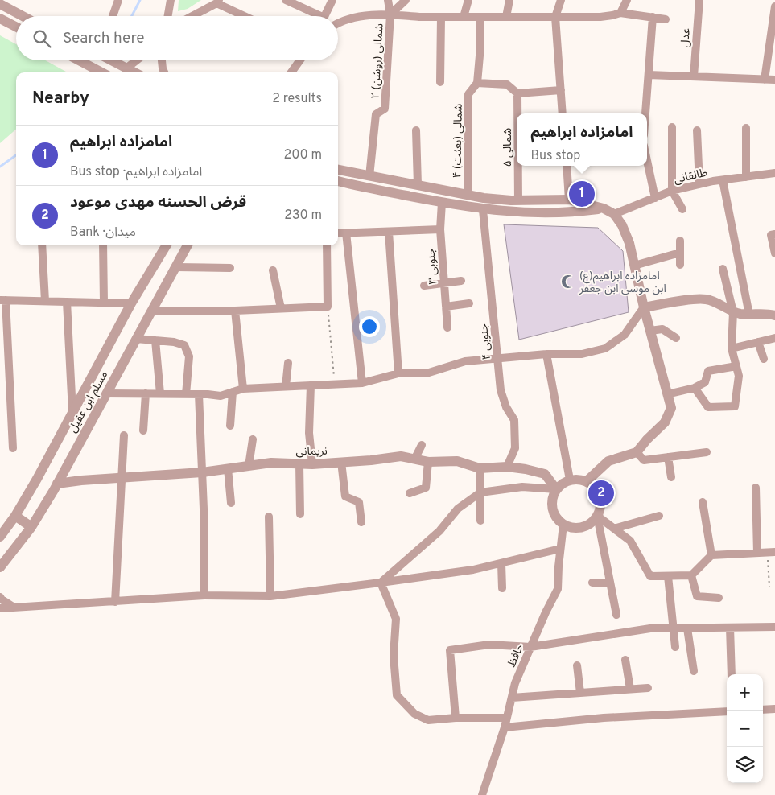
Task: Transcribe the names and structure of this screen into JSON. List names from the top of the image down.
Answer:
{
  "streets": {
    "street": [
      "عدل",
      "۲ شمالی (روشن)",
      "۴ شمالی (بعثت)",
      "۵ شمالی",
      "طالقانی",
      "۳ جنوبی",
      "۴ جنوبی",
      "مسلم ابن عقیل",
      "نریمانی",
      "حافظ"
    ]
  },
  "crossings": [
    ["۴ جنوبی", "نریمانی"],
    ["مسلم ابن عقیل", "نریمانی"],
    ["نریمانی", "حافظ"]
  ],
  "places": {
    "mosque": ["(ع)امامزاده ابراهیم ابن موسی ابن جعفر"]
  },
  "page": {
    "search": "Search here",
    "heading": ["Nearby", "2 results"],
    "popup": ["امامزاده ابراهیم", "Bus stop"],
    "list": [
      {
        "mark": "1",
        "name": "امامزاده ابراهیم",
        "note": "Bus stop · امامزاده ابراهیم",
        "value": "200 m"
      },
      {
        "mark": "2",
        "name": "قرض الحسنه مهدی موعود",
        "note": "Bank · میدان",
        "value": "230 m"
      }
    ],
    "pins": ["1", "2"],
    "map_buttons": ["+", "−"]
  }
}
